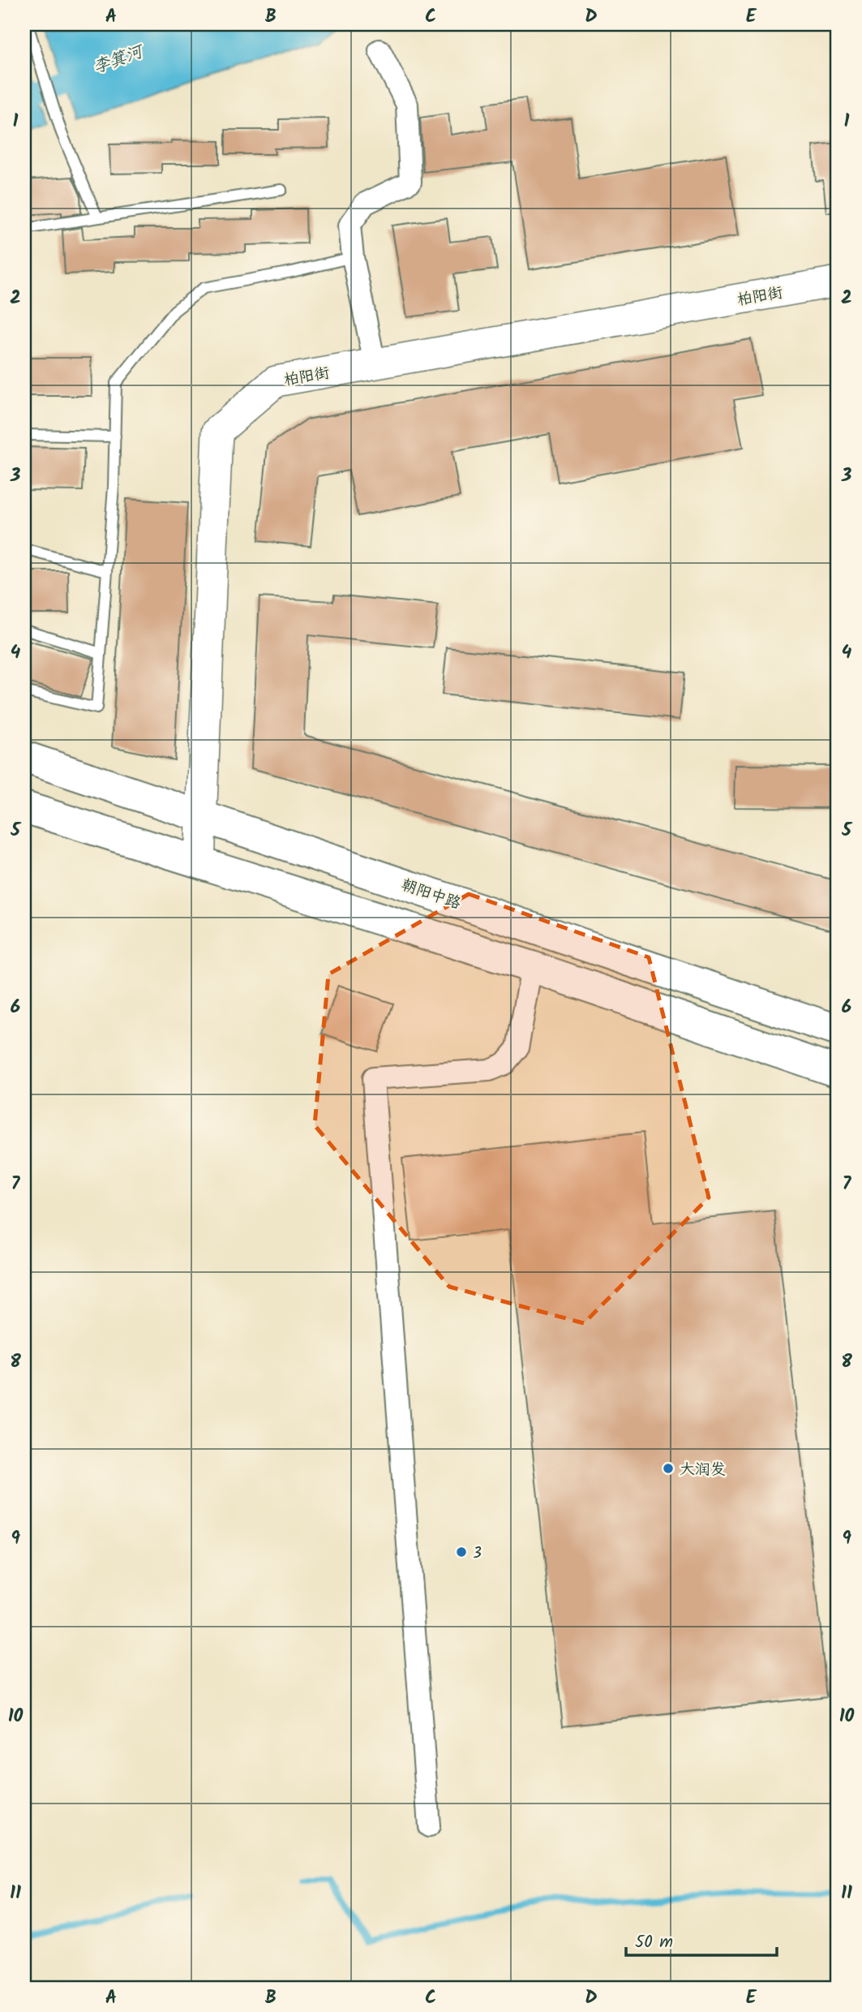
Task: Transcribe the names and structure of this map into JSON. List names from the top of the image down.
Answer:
{
  "streets": {
    "main road": ["朝阳中路"],
    "street": ["柏阳街"]
  },
  "crossings": [
    ["柏阳街", "朝阳中路"]
  ],
  "water": ["李箕河"],
  "places": ["大润发", "3"],
  "scale_bar": "50 m",
  "grid": {
    "columns": [
      "A",
      "B",
      "C",
      "D",
      "E"
    ],
    "rows": [
      "1",
      "2",
      "3",
      "4",
      "5",
      "6",
      "7",
      "8",
      "9",
      "10",
      "11"
    ]
  }
}
